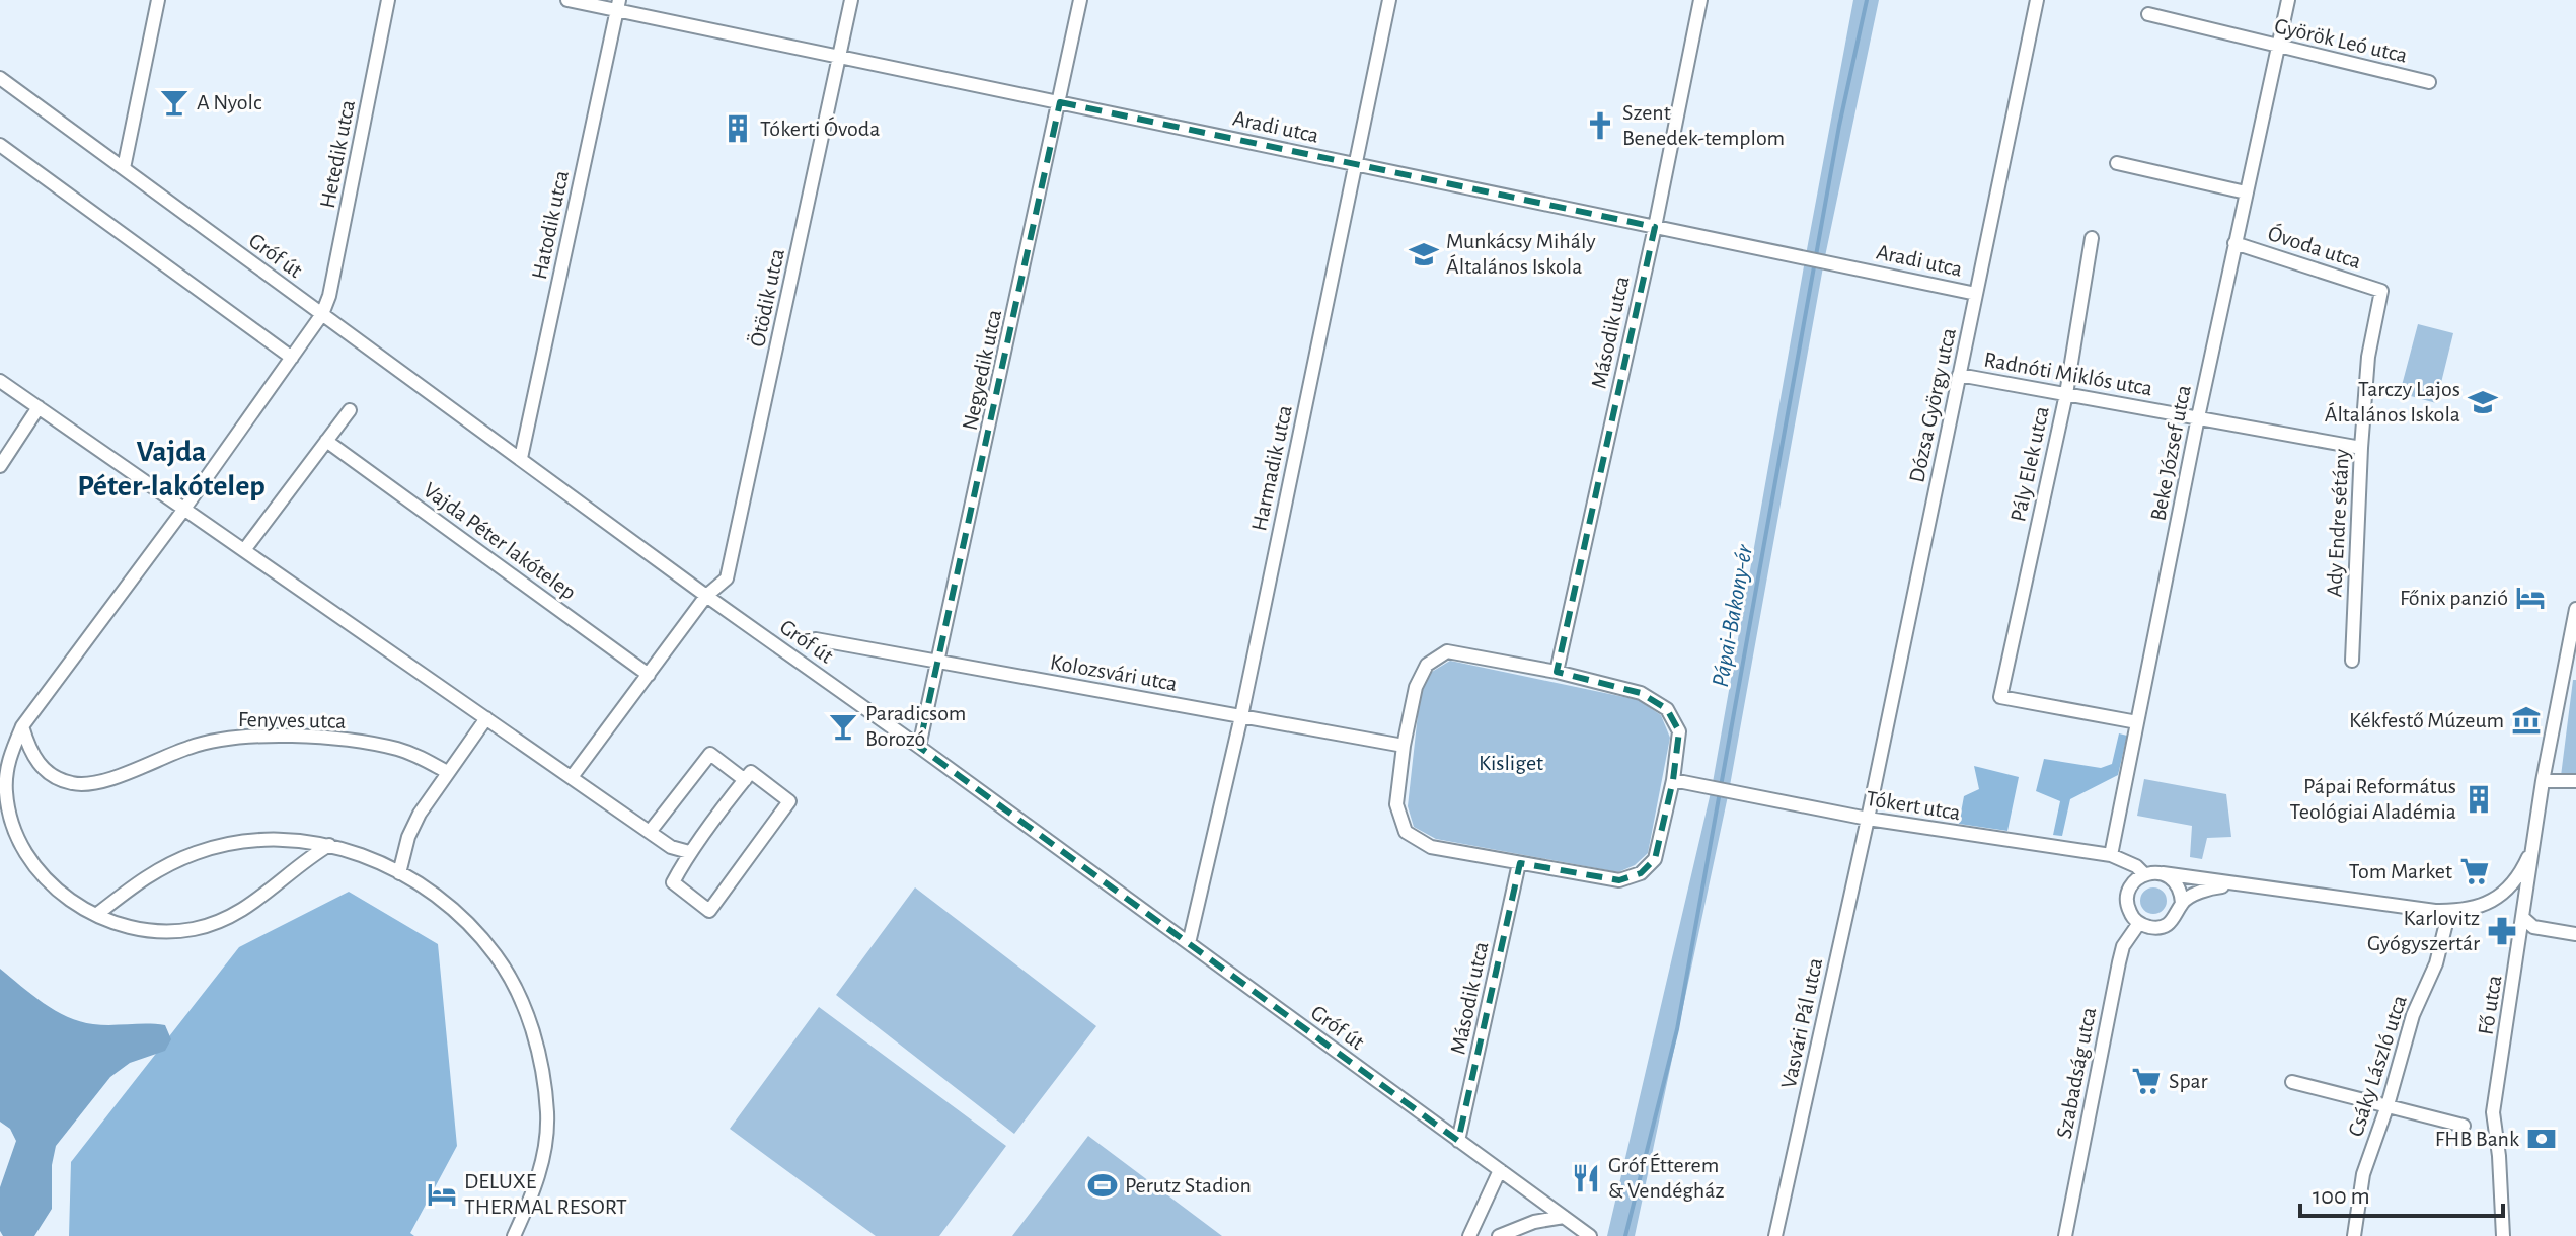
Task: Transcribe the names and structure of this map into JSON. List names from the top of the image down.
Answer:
{
  "streets": {
    "street": [
      "Györök Leó utca",
      "Aradi utca",
      "Hetedik utca",
      "Hatodik utca",
      "Óvoda utca",
      "Gróf út",
      "Ötödik utca",
      "Második utca",
      "Negyedik utca",
      "Radnóti Miklós utca",
      "Dózsa György utca",
      "Beke József utca",
      "Pály Elek utca",
      "Harmadik utca",
      "Ady Endre sétány",
      "Vajda Péter lakótelep",
      "Kolozsvári utca",
      "Fenyves utca",
      "Tókert utca",
      "Fő utca",
      "Vasvári Pál utca",
      "Csáky László utca",
      "Szabadság utca"
    ]
  },
  "crossings": [
    ["Györök Leó utca", "Beke József utca"],
    ["Aradi utca", "Hatodik utca"],
    ["Aradi utca", "Ötödik utca"],
    ["Aradi utca", "Második utca"],
    ["Aradi utca", "Negyedik utca"],
    ["Aradi utca", "Dózsa György utca"],
    ["Aradi utca", "Harmadik utca"],
    ["Hetedik utca", "Gróf út"],
    ["Hatodik utca", "Gróf út"],
    ["Óvoda utca", "Beke József utca"],
    ["Óvoda utca", "Ady Endre sétány"],
    ["Gróf út", "Ötödik utca"],
    ["Gróf út", "Második utca"],
    ["Gróf út", "Negyedik utca"],
    ["Gróf út", "Harmadik utca"],
    ["Második utca", "Kolozsvári utca"],
    ["Második utca", "Tókert utca"],
    ["Negyedik utca", "Kolozsvári utca"],
    ["Radnóti Miklós utca", "Dózsa György utca"],
    ["Radnóti Miklós utca", "Beke József utca"],
    ["Radnóti Miklós utca", "Pály Elek utca"],
    ["Radnóti Miklós utca", "Ady Endre sétány"],
    ["Dózsa György utca", "Tókert utca"],
    ["Dózsa György utca", "Vasvári Pál utca"],
    ["Beke József utca", "Pály Elek utca"],
    ["Beke József utca", "Tókert utca"],
    ["Harmadik utca", "Kolozsvári utca"],
    ["Kolozsvári utca", "Tókert utca"],
    ["Tókert utca", "Vasvári Pál utca"],
    ["Tókert utca", "Szabadság utca"]
  ],
  "districts": ["Vajda Péter-lakótelep"],
  "water": ["Pápai-Bakony-ér"],
  "parks": ["Kisliget"],
  "places": {
    "bar": ["A Nyolc", "Paradicsom Borozó"],
    "church": ["Szent Benedek-templom"],
    "building": ["Tókerti Óvoda", "Pápai Református Teológiai Aladémia"],
    "school or university": ["Munkácsy Mihály Általános Iskola", "Tarczy Lajos Általános Iskola"],
    "hotel": ["Főnix panzió", "DELUXE THERMAL RESORT"],
    "museum": ["Kékfestő Múzeum"],
    "supermarket": ["Tom Market", "Spar"],
    "pharmacy": ["Karlovitz Gyógyszertár"],
    "bank": ["FHB Bank"],
    "restaurant": ["Gróf Étterem & Vendégház"],
    "sports": ["Perutz Stadion"]
  },
  "scale_bar": "100 m"
}
